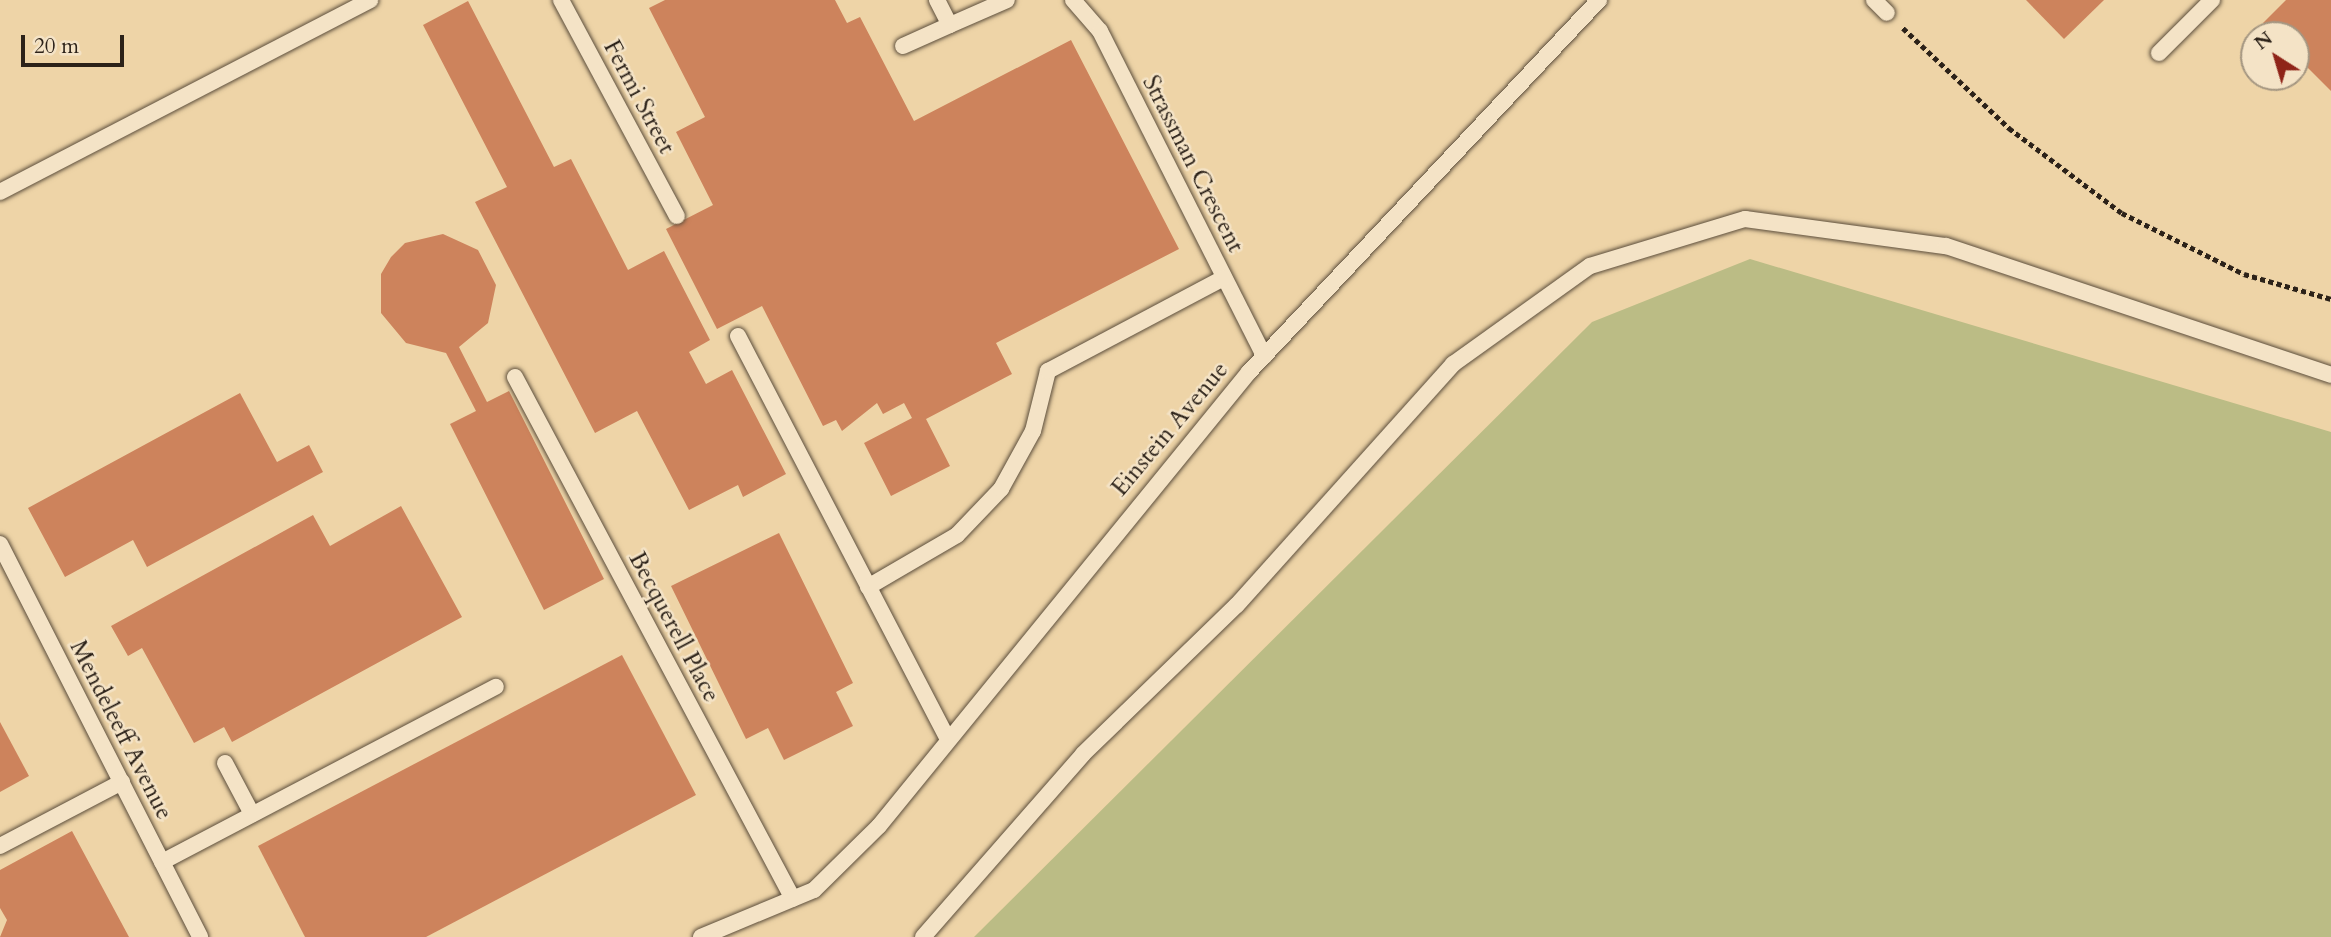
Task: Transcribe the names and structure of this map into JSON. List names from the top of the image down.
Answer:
{
  "streets": {
    "lane": [
      "Fermi Street",
      "Strassman Crescent",
      "Einstein Avenue",
      "Becquerell Place",
      "Mendeleeff Avenue"
    ]
  },
  "crossings": [
    ["Strassman Crescent", "Einstein Avenue"],
    ["Einstein Avenue", "Becquerell Place"]
  ],
  "scale_bar": "20 m",
  "north": "top left"
}
